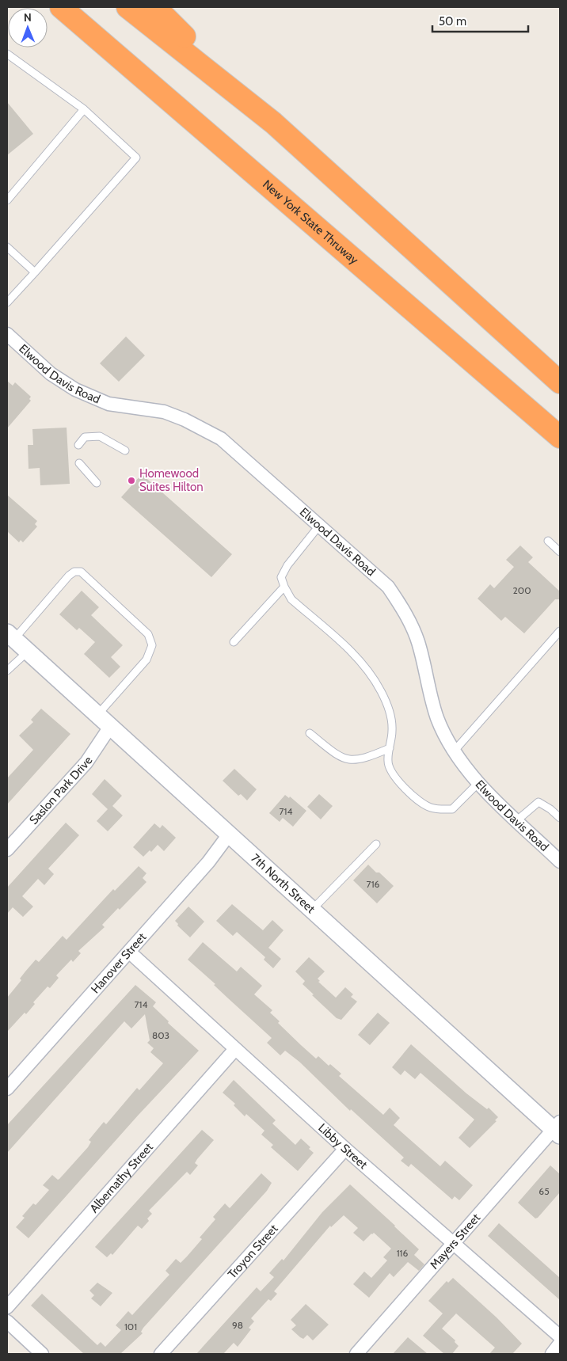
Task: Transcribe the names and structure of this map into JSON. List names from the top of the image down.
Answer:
{
  "streets": {
    "highway": ["New York State Thruway"],
    "street": [
      "Elwood Davis Road",
      "Saslon Park Drive",
      "7th North Street",
      "Hanover Street",
      "Libby Street",
      "Albernathy Street",
      "Mayers Street",
      "Troyon Street"
    ]
  },
  "crossings": [
    ["Saslon Park Drive", "7th North Street"],
    ["7th North Street", "Hanover Street"],
    ["7th North Street", "Mayers Street"],
    ["Hanover Street", "Libby Street"],
    ["Libby Street", "Albernathy Street"],
    ["Libby Street", "Mayers Street"],
    ["Libby Street", "Troyon Street"]
  ],
  "places": ["Homewood Suites Hilton"],
  "house_numbers": [
    "200",
    "714",
    "716",
    "714",
    "803",
    "65",
    "116",
    "98",
    "101"
  ],
  "scale_bar": "50 m",
  "north": "top"
}
